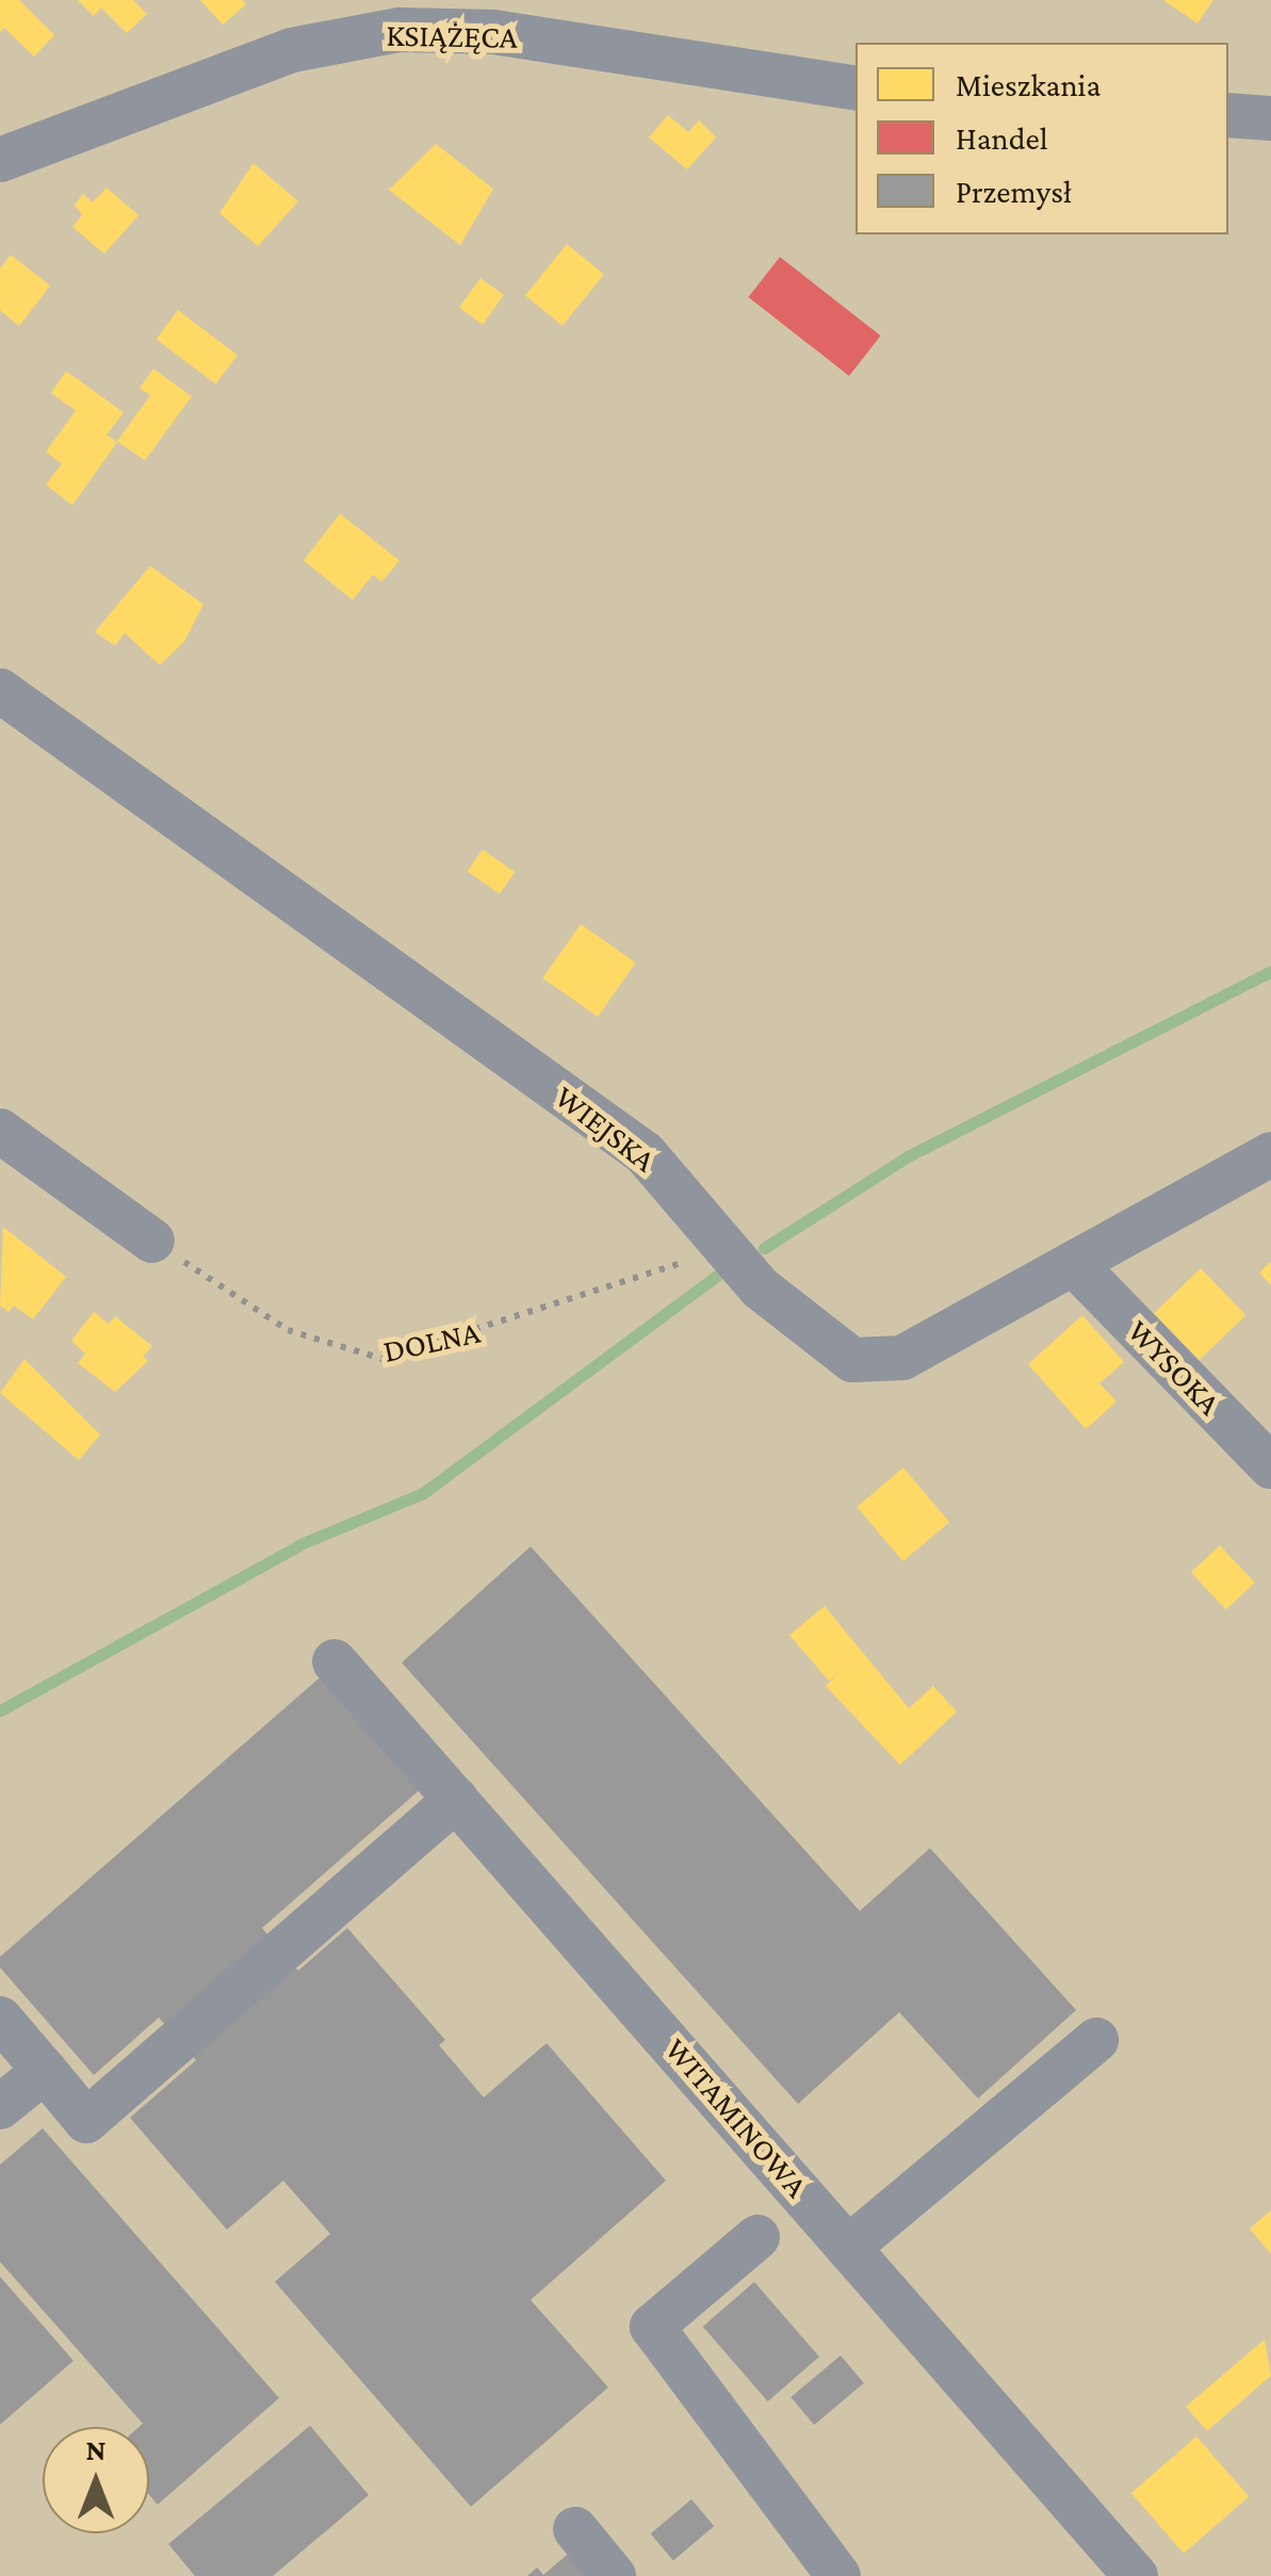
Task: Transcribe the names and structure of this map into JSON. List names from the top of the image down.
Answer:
{
  "streets": {
    "street": [
      "KSIĄŻĘCA",
      "WIEJSKA",
      "WYSOKA",
      "WITAMINOWA"
    ],
    "path": ["DOLNA"]
  },
  "crossings": [
    ["WIEJSKA", "DOLNA"],
    ["WIEJSKA", "WYSOKA"]
  ],
  "legend": ["Mieszkania", "Handel", "Przemysł"],
  "north": "top"
}
